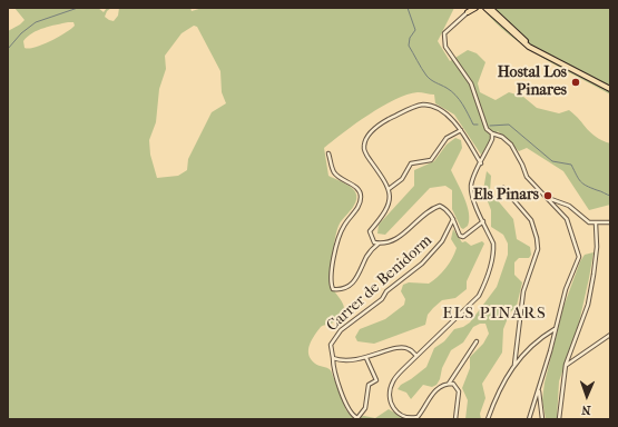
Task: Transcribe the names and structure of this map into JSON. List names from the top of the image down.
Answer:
{
  "streets": {
    "street": ["Carrer de Benidorm"]
  },
  "districts": ["ELS PINARS"],
  "places": ["Hostal Los Pinares", "Els Pinars"],
  "north": "bottom"
}
